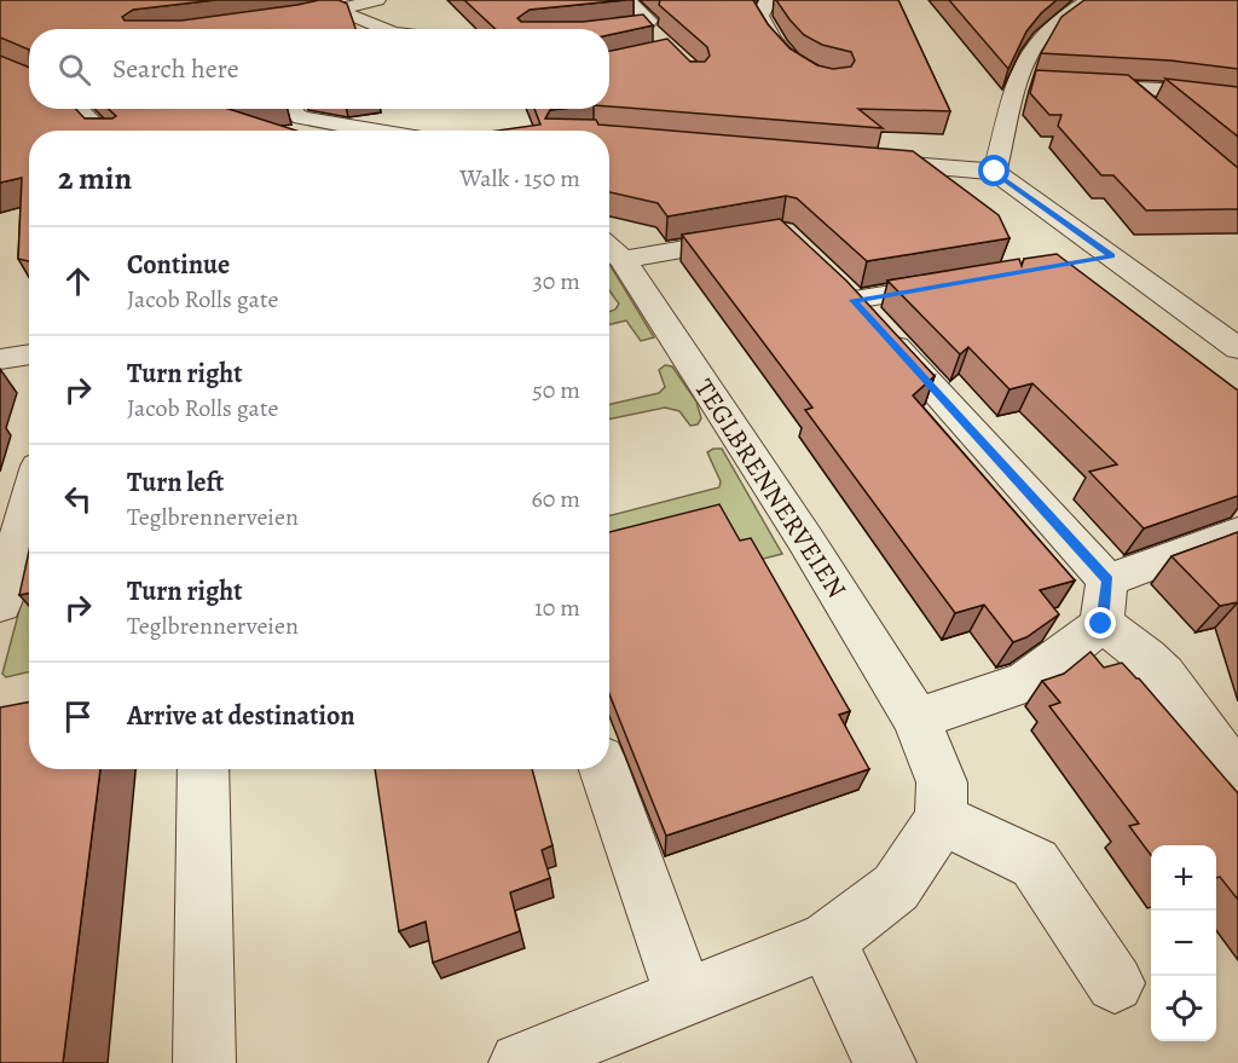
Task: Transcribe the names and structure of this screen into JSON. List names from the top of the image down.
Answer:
{
  "streets": {
    "street": ["TEGLBRENNERVEIEN"]
  },
  "page": {
    "search": "Search here",
    "heading": ["2 min", "Walk · 150 m"],
    "list": [
      ["Continue", "Jacob Rolls gate", "30 m"],
      ["Turn right", "Jacob Rolls gate", "50 m"],
      ["Turn left", "Teglbrennerveien", "60 m"],
      ["Turn right", "Teglbrennerveien", "10 m"],
      "Arrive at destination"
    ],
    "map_buttons": ["+", "−"]
  }
}
